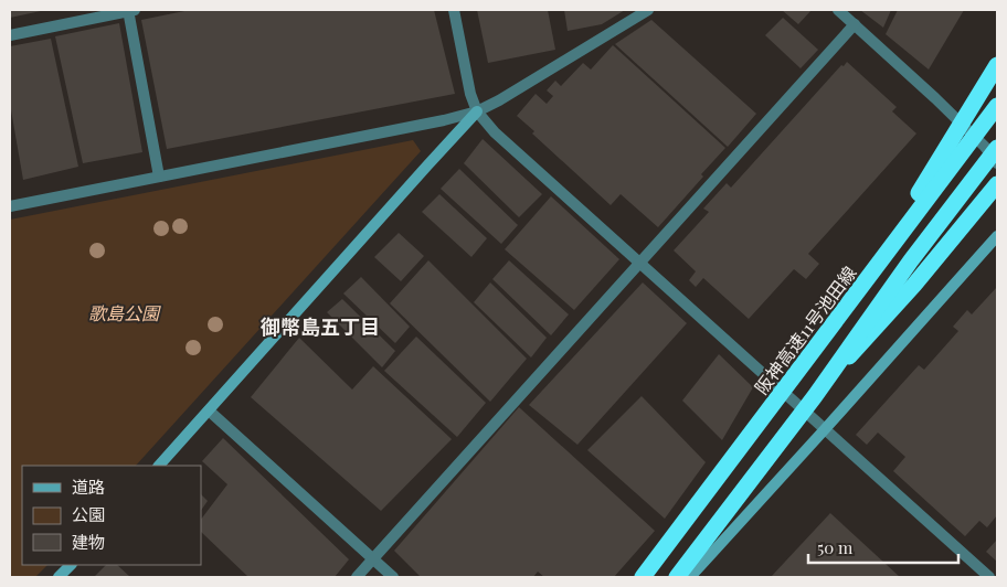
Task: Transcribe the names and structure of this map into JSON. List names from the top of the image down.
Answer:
{
  "streets": {
    "highway": ["阪神高速11号池田線"]
  },
  "districts": ["御幣島五丁目"],
  "parks": ["歌島公園"],
  "legend": ["道路", "公園", "建物"],
  "scale_bar": "50 m"
}
